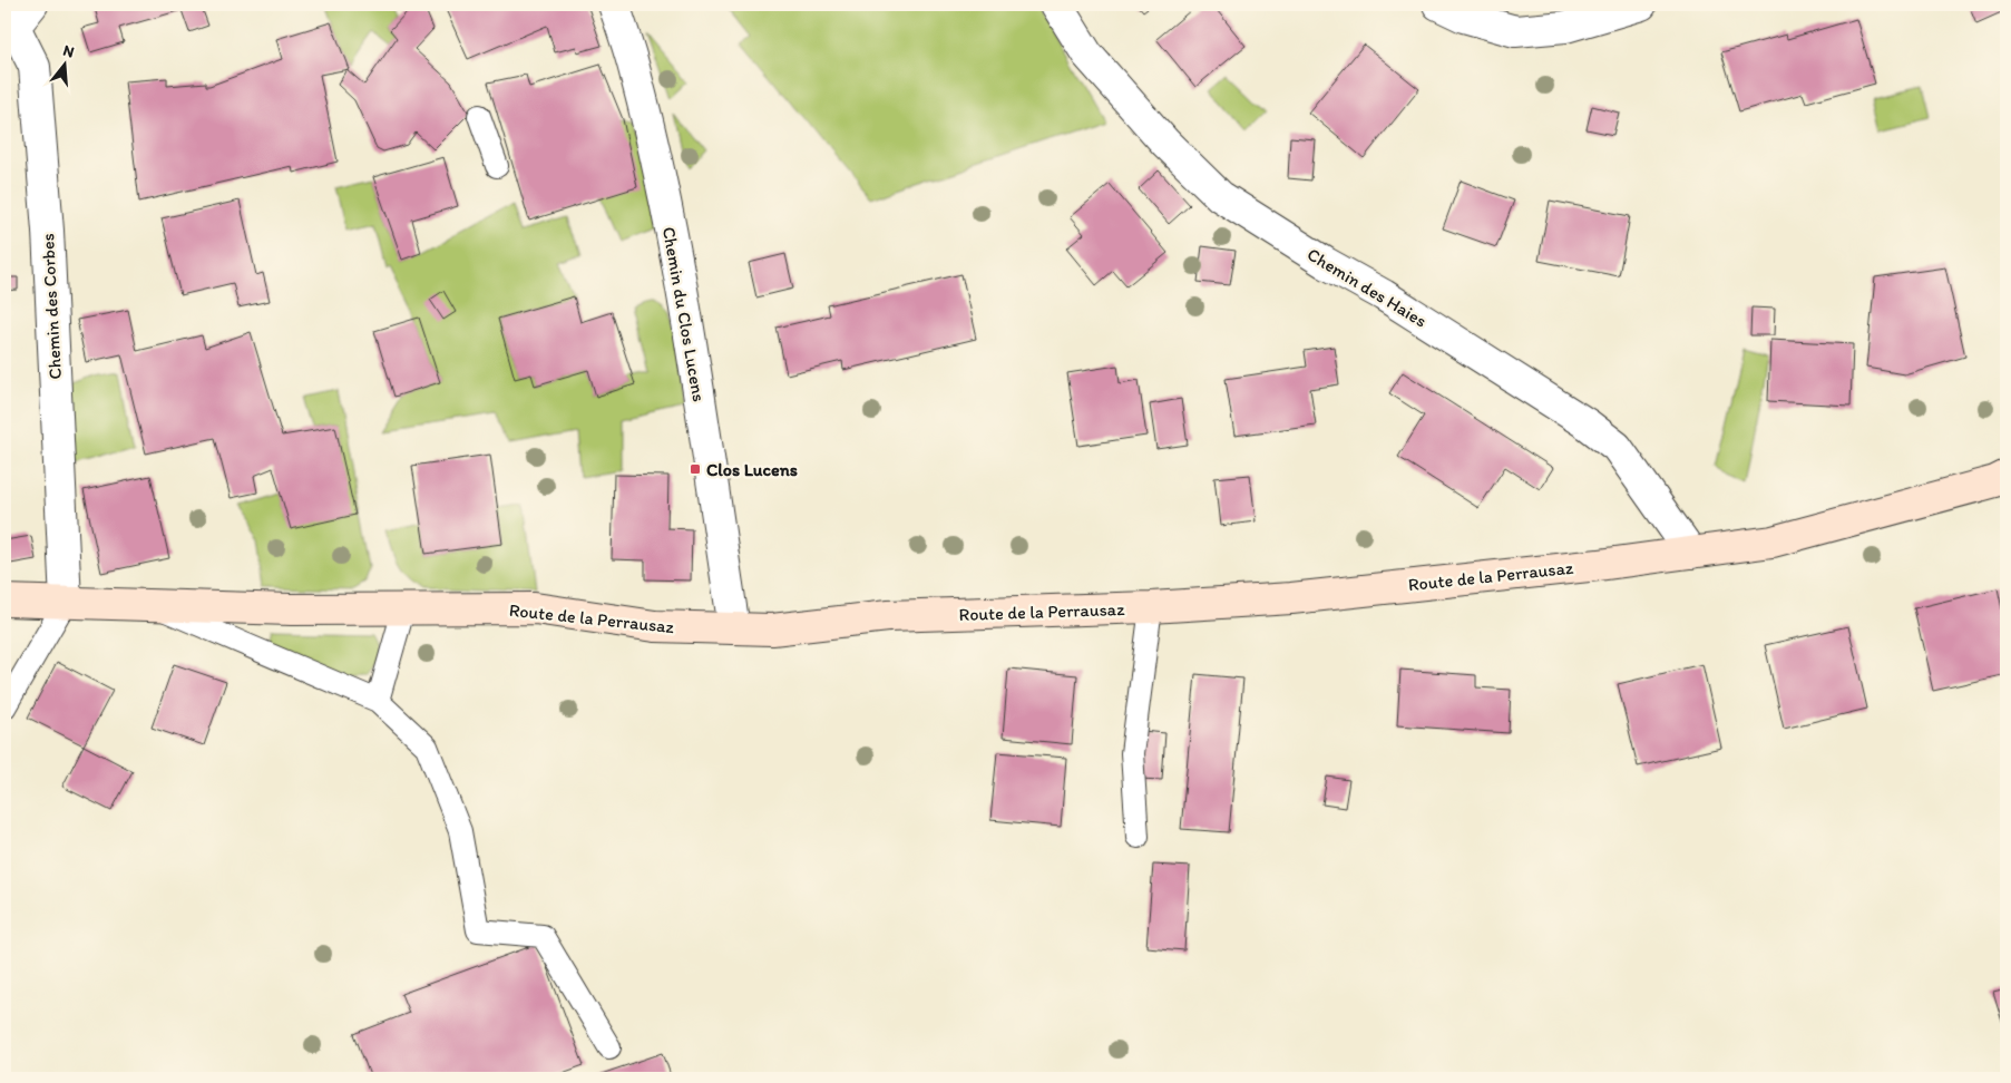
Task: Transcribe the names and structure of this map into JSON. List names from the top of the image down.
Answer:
{
  "streets": {
    "street": [
      "Chemin des Haies",
      "Chemin des Corbes",
      "Chemin du Clos Lucens",
      "Route de la Perrausaz"
    ]
  },
  "crossings": [
    ["Chemin des Haies", "Route de la Perrausaz"],
    ["Chemin des Corbes", "Route de la Perrausaz"],
    ["Chemin du Clos Lucens", "Route de la Perrausaz"]
  ],
  "places": {
    "transit": ["Clos Lucens"]
  },
  "north": "top"
}
